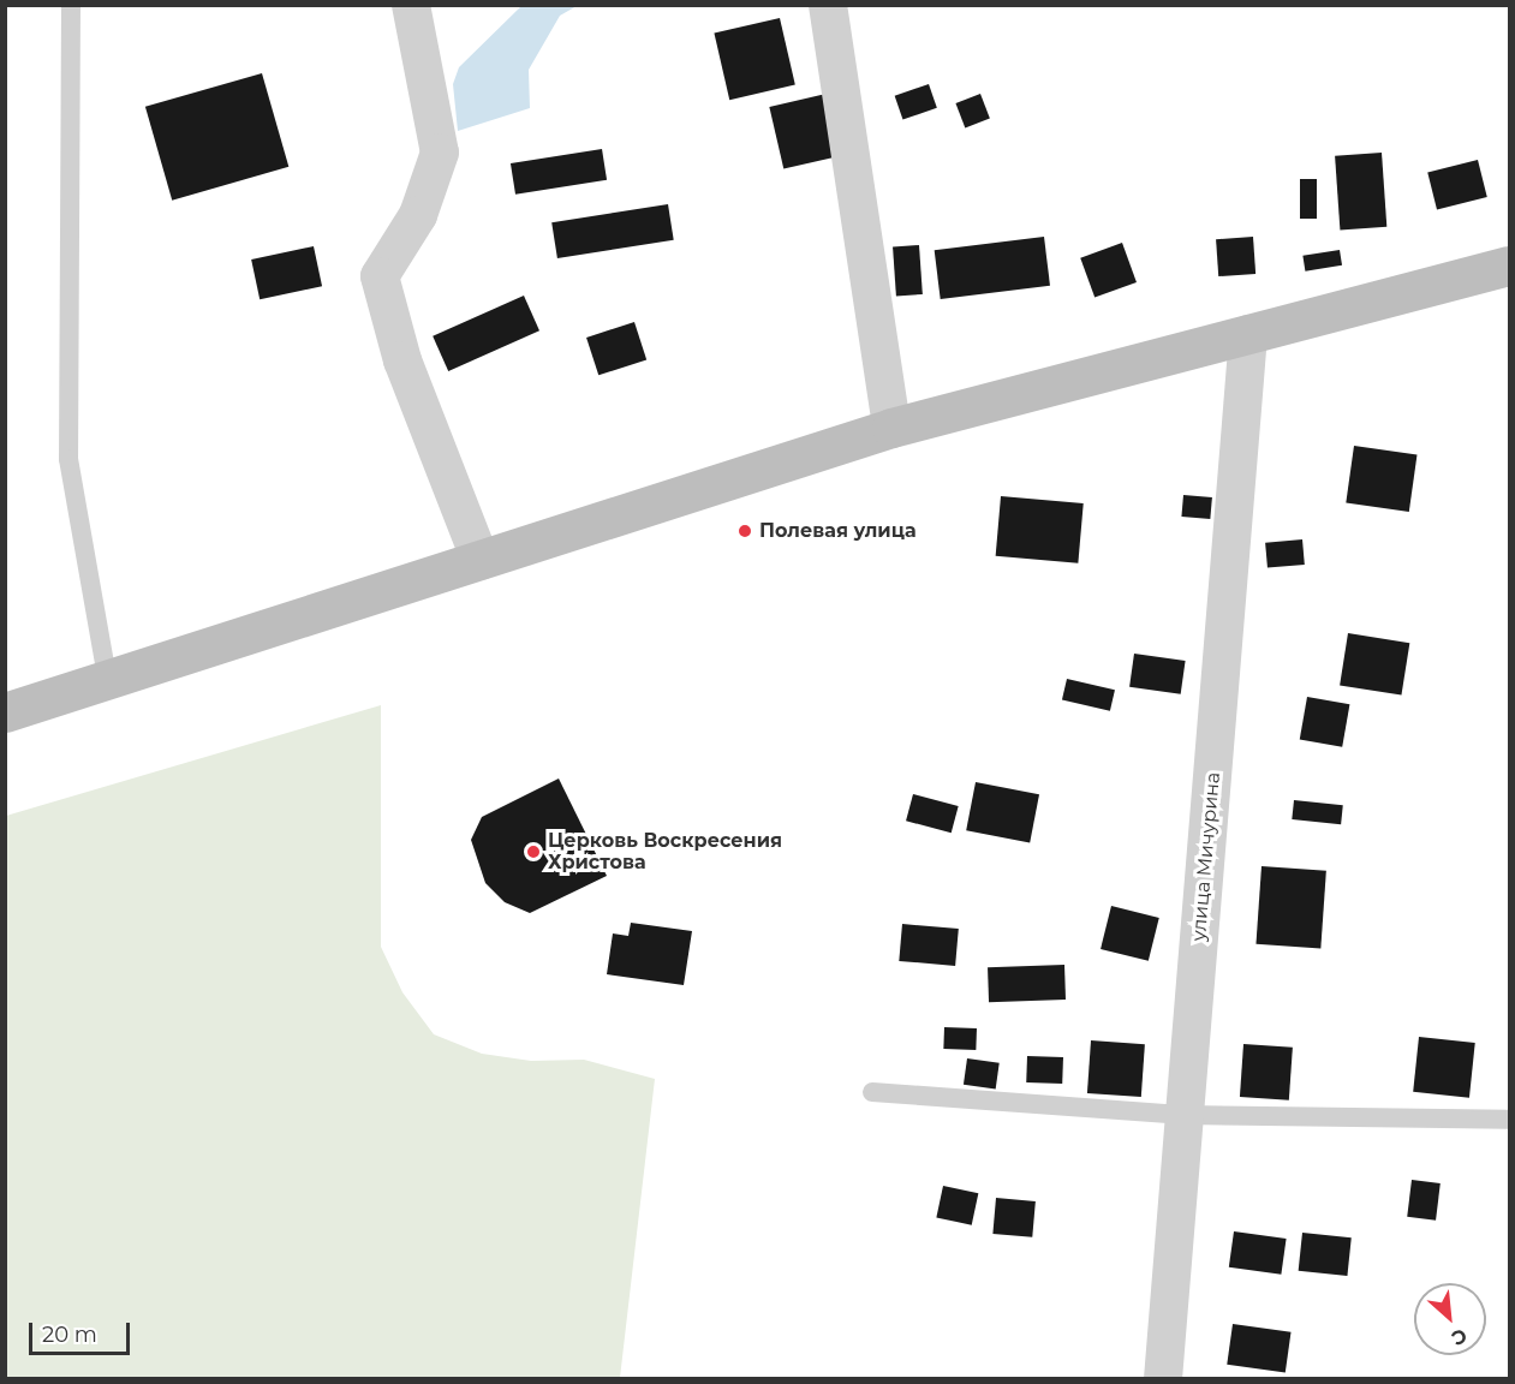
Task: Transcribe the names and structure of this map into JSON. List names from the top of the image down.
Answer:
{
  "streets": {
    "street": ["улица Мичурина"]
  },
  "places": ["Полевая улица", "Церковь Воскресения Христова"],
  "scale_bar": "20 m",
  "north": "bottom right"
}
